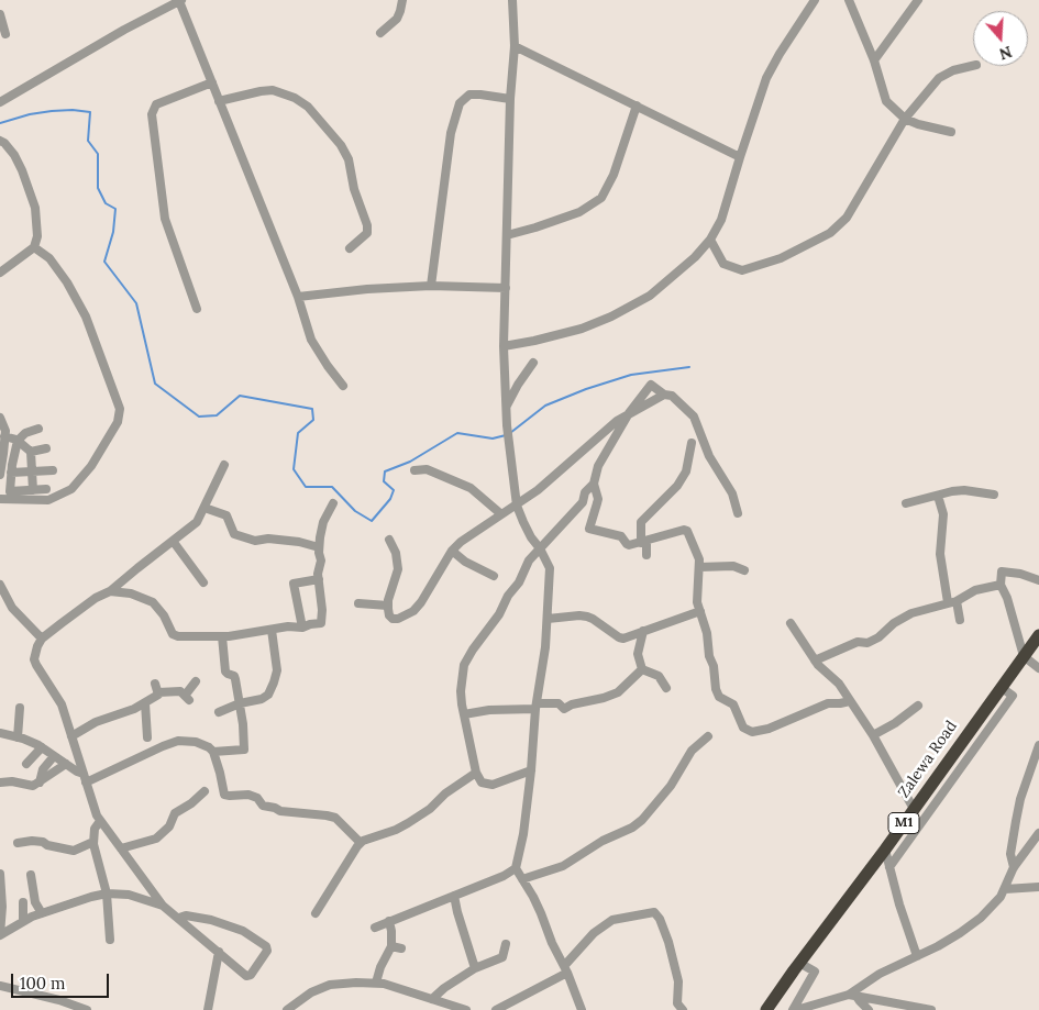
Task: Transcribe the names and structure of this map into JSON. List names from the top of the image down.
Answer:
{
  "streets": {
    "highway": ["Zalewa Road", "M1"]
  },
  "scale_bar": "100 m",
  "north": "bottom"
}
